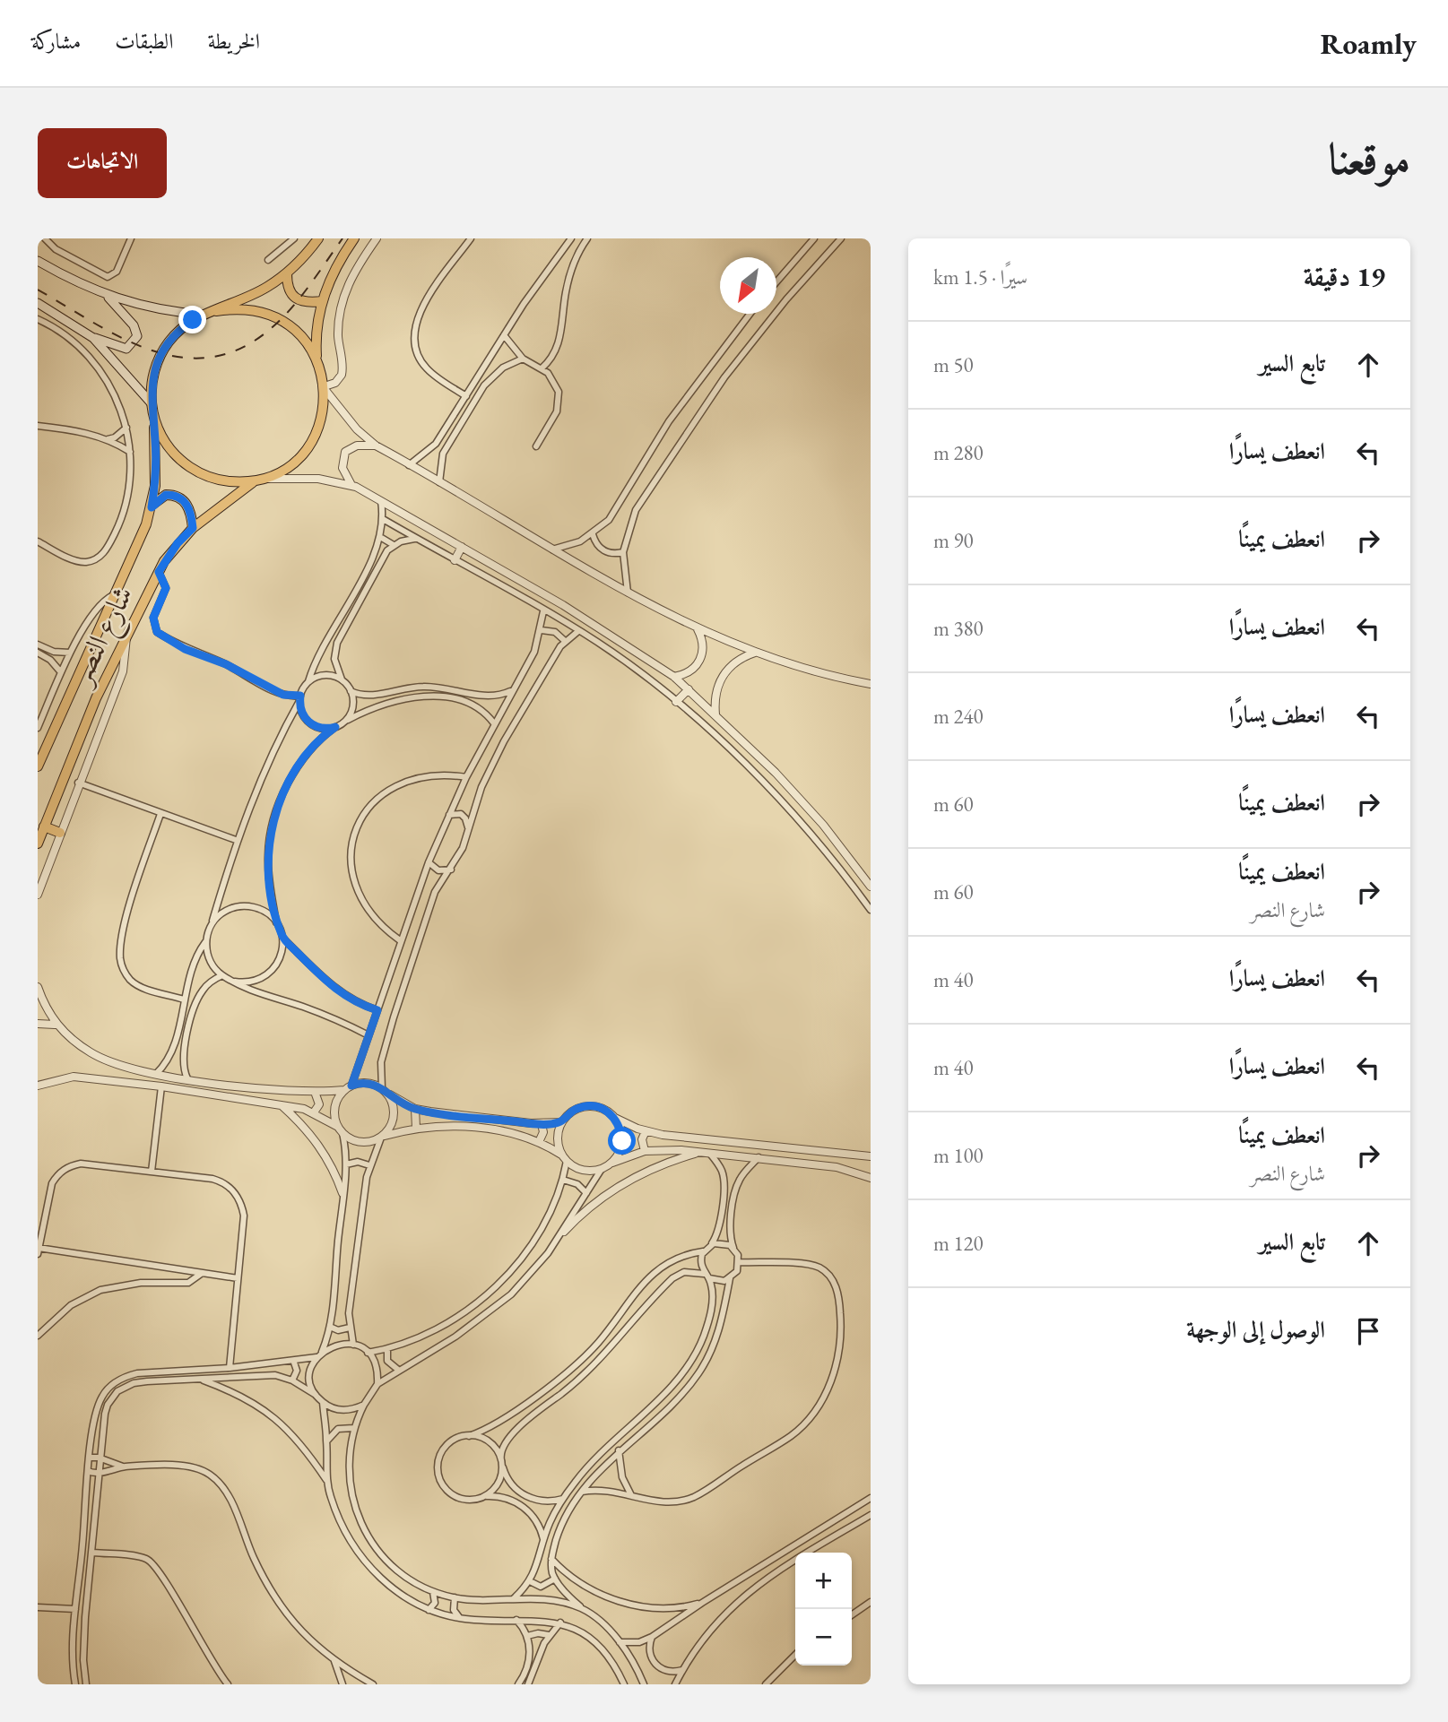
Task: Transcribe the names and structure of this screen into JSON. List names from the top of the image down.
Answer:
{
  "streets": {
    "main road": ["شارع النصر"]
  },
  "north": "bottom left",
  "page": {
    "header": "Roamly",
    "nav": ["الخريطة", "الطبقات", "مشاركة"],
    "title": "موقعنا",
    "buttons": "الاتجاهات",
    "heading": ["19 دقيقة", "سيرًا · 1.5 km"],
    "list": [
      ["تابع السير", "50 m"],
      ["انعطف يسارًا", "280 m"],
      ["انعطف يمينًا", "90 m"],
      ["انعطف يسارًا", "380 m"],
      ["انعطف يسارًا", "240 m"],
      ["انعطف يمينًا", "60 m"],
      ["انعطف يمينًا", "شارع النصر", "60 m"],
      ["انعطف يسارًا", "40 m"],
      ["انعطف يسارًا", "40 m"],
      ["انعطف يمينًا", "شارع النصر", "100 m"],
      ["تابع السير", "120 m"],
      "الوصول إلى الوجهة"
    ],
    "map_buttons": ["+", "−"]
  }
}
